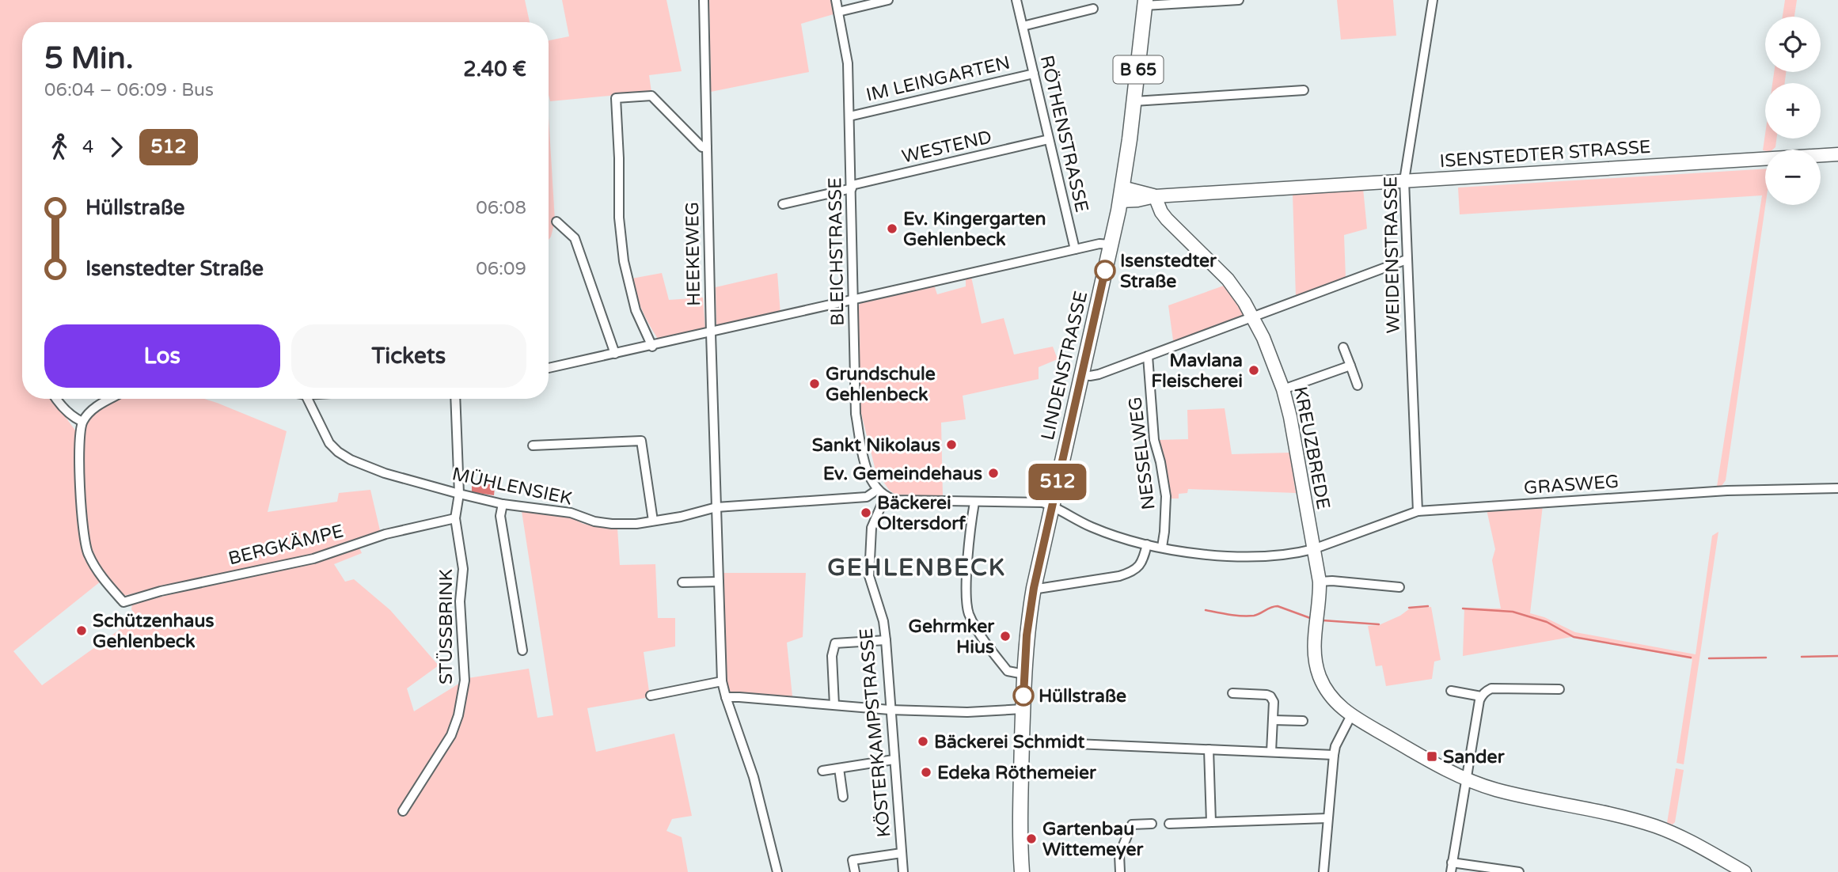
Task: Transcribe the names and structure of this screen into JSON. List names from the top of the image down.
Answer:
{
  "streets": {
    "main road": [
      "B 65",
      "ISENSTEDTER STRASSE",
      "LINDENSTRASSE",
      "KREUZBREDE"
    ],
    "street": [
      "IM LEINGARTEN",
      "RÖTHENSTRASSE",
      "WESTEND",
      "BLEICHSTRASSE",
      "HEEKEWEG",
      "WEIDENSTRASSE",
      "NESSELWEG",
      "GRASWEG",
      "MÜHLENSIEK",
      "BERGKÄMPE",
      "STÜSSBRINK",
      "KÖSTERKAMPSTRASSE"
    ]
  },
  "crossings": [
    ["IM LEINGARTEN", "RÖTHENSTRASSE"],
    ["IM LEINGARTEN", "BLEICHSTRASSE"],
    ["RÖTHENSTRASSE", "WESTEND"],
    ["WESTEND", "BLEICHSTRASSE"],
    ["ISENSTEDTER STRASSE", "WEIDENSTRASSE"],
    ["ISENSTEDTER STRASSE", "LINDENSTRASSE"],
    ["ISENSTEDTER STRASSE", "KREUZBREDE"],
    ["BLEICHSTRASSE", "MÜHLENSIEK"],
    ["BLEICHSTRASSE", "KÖSTERKAMPSTRASSE"],
    ["HEEKEWEG", "MÜHLENSIEK"],
    ["WEIDENSTRASSE", "GRASWEG"],
    ["LINDENSTRASSE", "GRASWEG"],
    ["KREUZBREDE", "GRASWEG"],
    ["NESSELWEG", "GRASWEG"],
    ["MÜHLENSIEK", "STÜSSBRINK"],
    ["BERGKÄMPE", "STÜSSBRINK"]
  ],
  "districts": ["GEHLENBECK"],
  "places": {
    "other": [
      "Ev. Kingergarten Gehlenbeck",
      "Isenstedter Straße",
      "Mavlana Fleischerei",
      "Grundschule Gehlenbeck",
      "Sankt Nikolaus",
      "Ev. Gemeindehaus",
      "Bäckerei Oltersdorf",
      "Schützenhaus Gehlenbeck",
      "Gehrmker Hius",
      "Hüllstraße",
      "Bäckerei Schmidt",
      "Edeka Röthemeier",
      "Gartenbau Wittemeyer"
    ],
    "transit": ["Sander"]
  },
  "lines": ["bus line 512"],
  "page": {
    "on_map": "512",
    "map_buttons": ["+", "−"],
    "heading": ["5 Min.", "06:04 – 06:09 · Bus", "2.40 €"],
    "legs": ["4", "512"],
    "list": [
      {
        "name": "Hüllstraße",
        "value": "06:08"
      },
      {
        "name": "Isenstedter Straße",
        "value": "06:09"
      }
    ],
    "buttons": ["Los", "Tickets"]
  }
}
